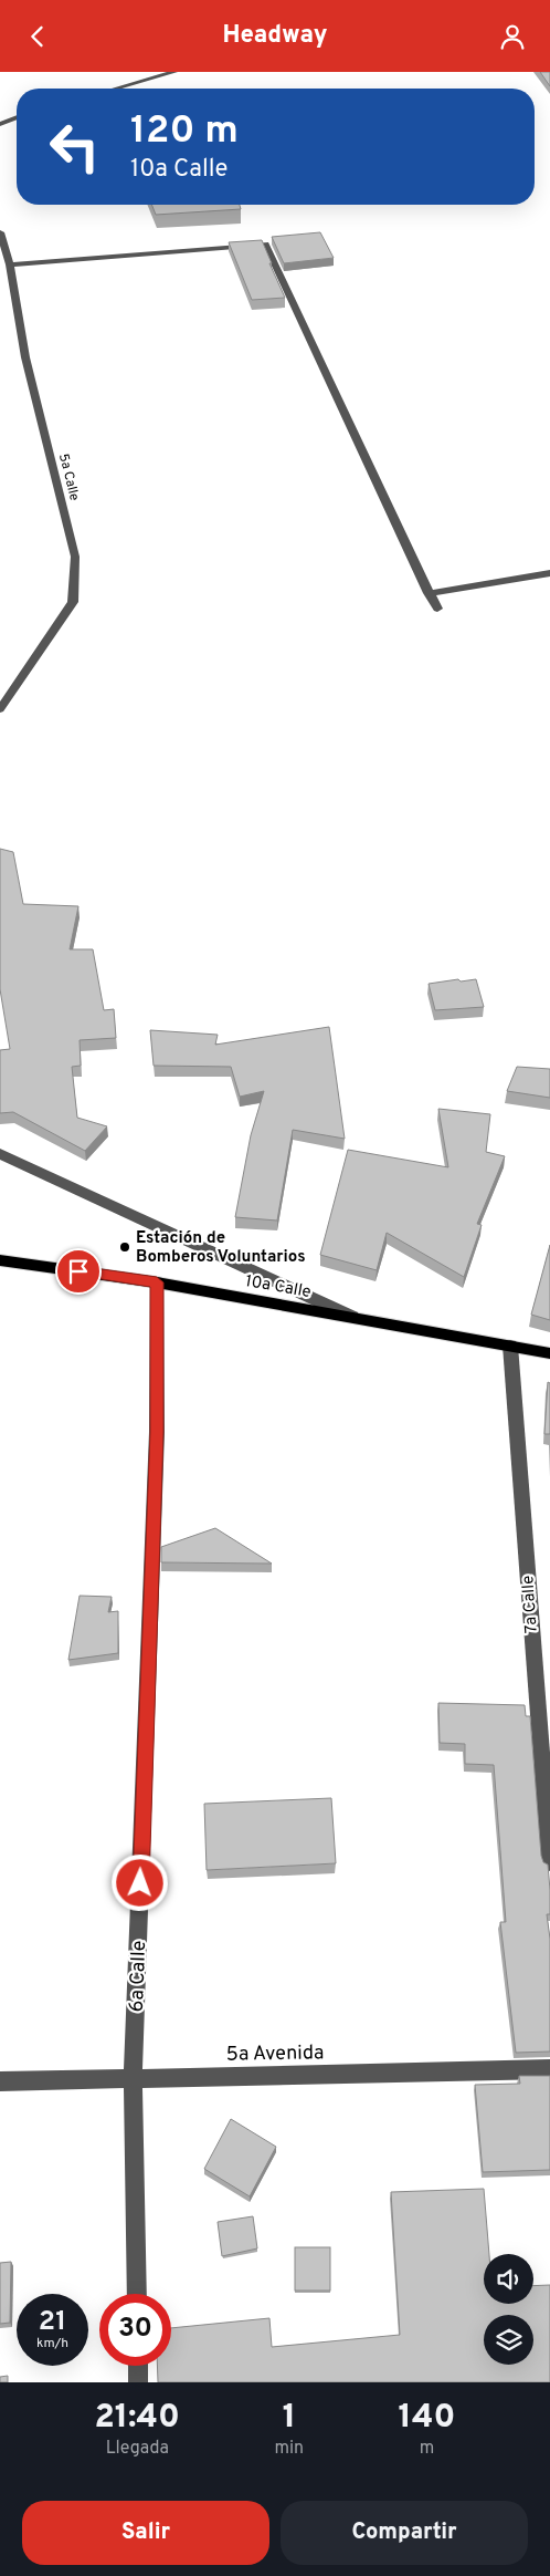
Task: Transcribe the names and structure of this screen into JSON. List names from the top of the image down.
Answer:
{
  "streets": {
    "main road": ["10a Calle"],
    "street": [
      "5a Calle",
      "7a Calle",
      "6a Calle",
      "5a Avenida"
    ]
  },
  "crossings": [
    ["10a Calle", "7a Calle"],
    ["10a Calle", "6a Calle"],
    ["6a Calle", "5a Avenida"]
  ],
  "places": ["Estación de Bomberos Voluntarios"],
  "page": {
    "header": "Headway",
    "turn": ["120 m", "10a Calle"],
    "speed": "21 km/h",
    "limit": "30",
    "eta": [
      "21:40",
      "Llegada",
      "1",
      "min",
      "140",
      "m"
    ],
    "buttons": ["Salir", "Compartir"]
  }
}
